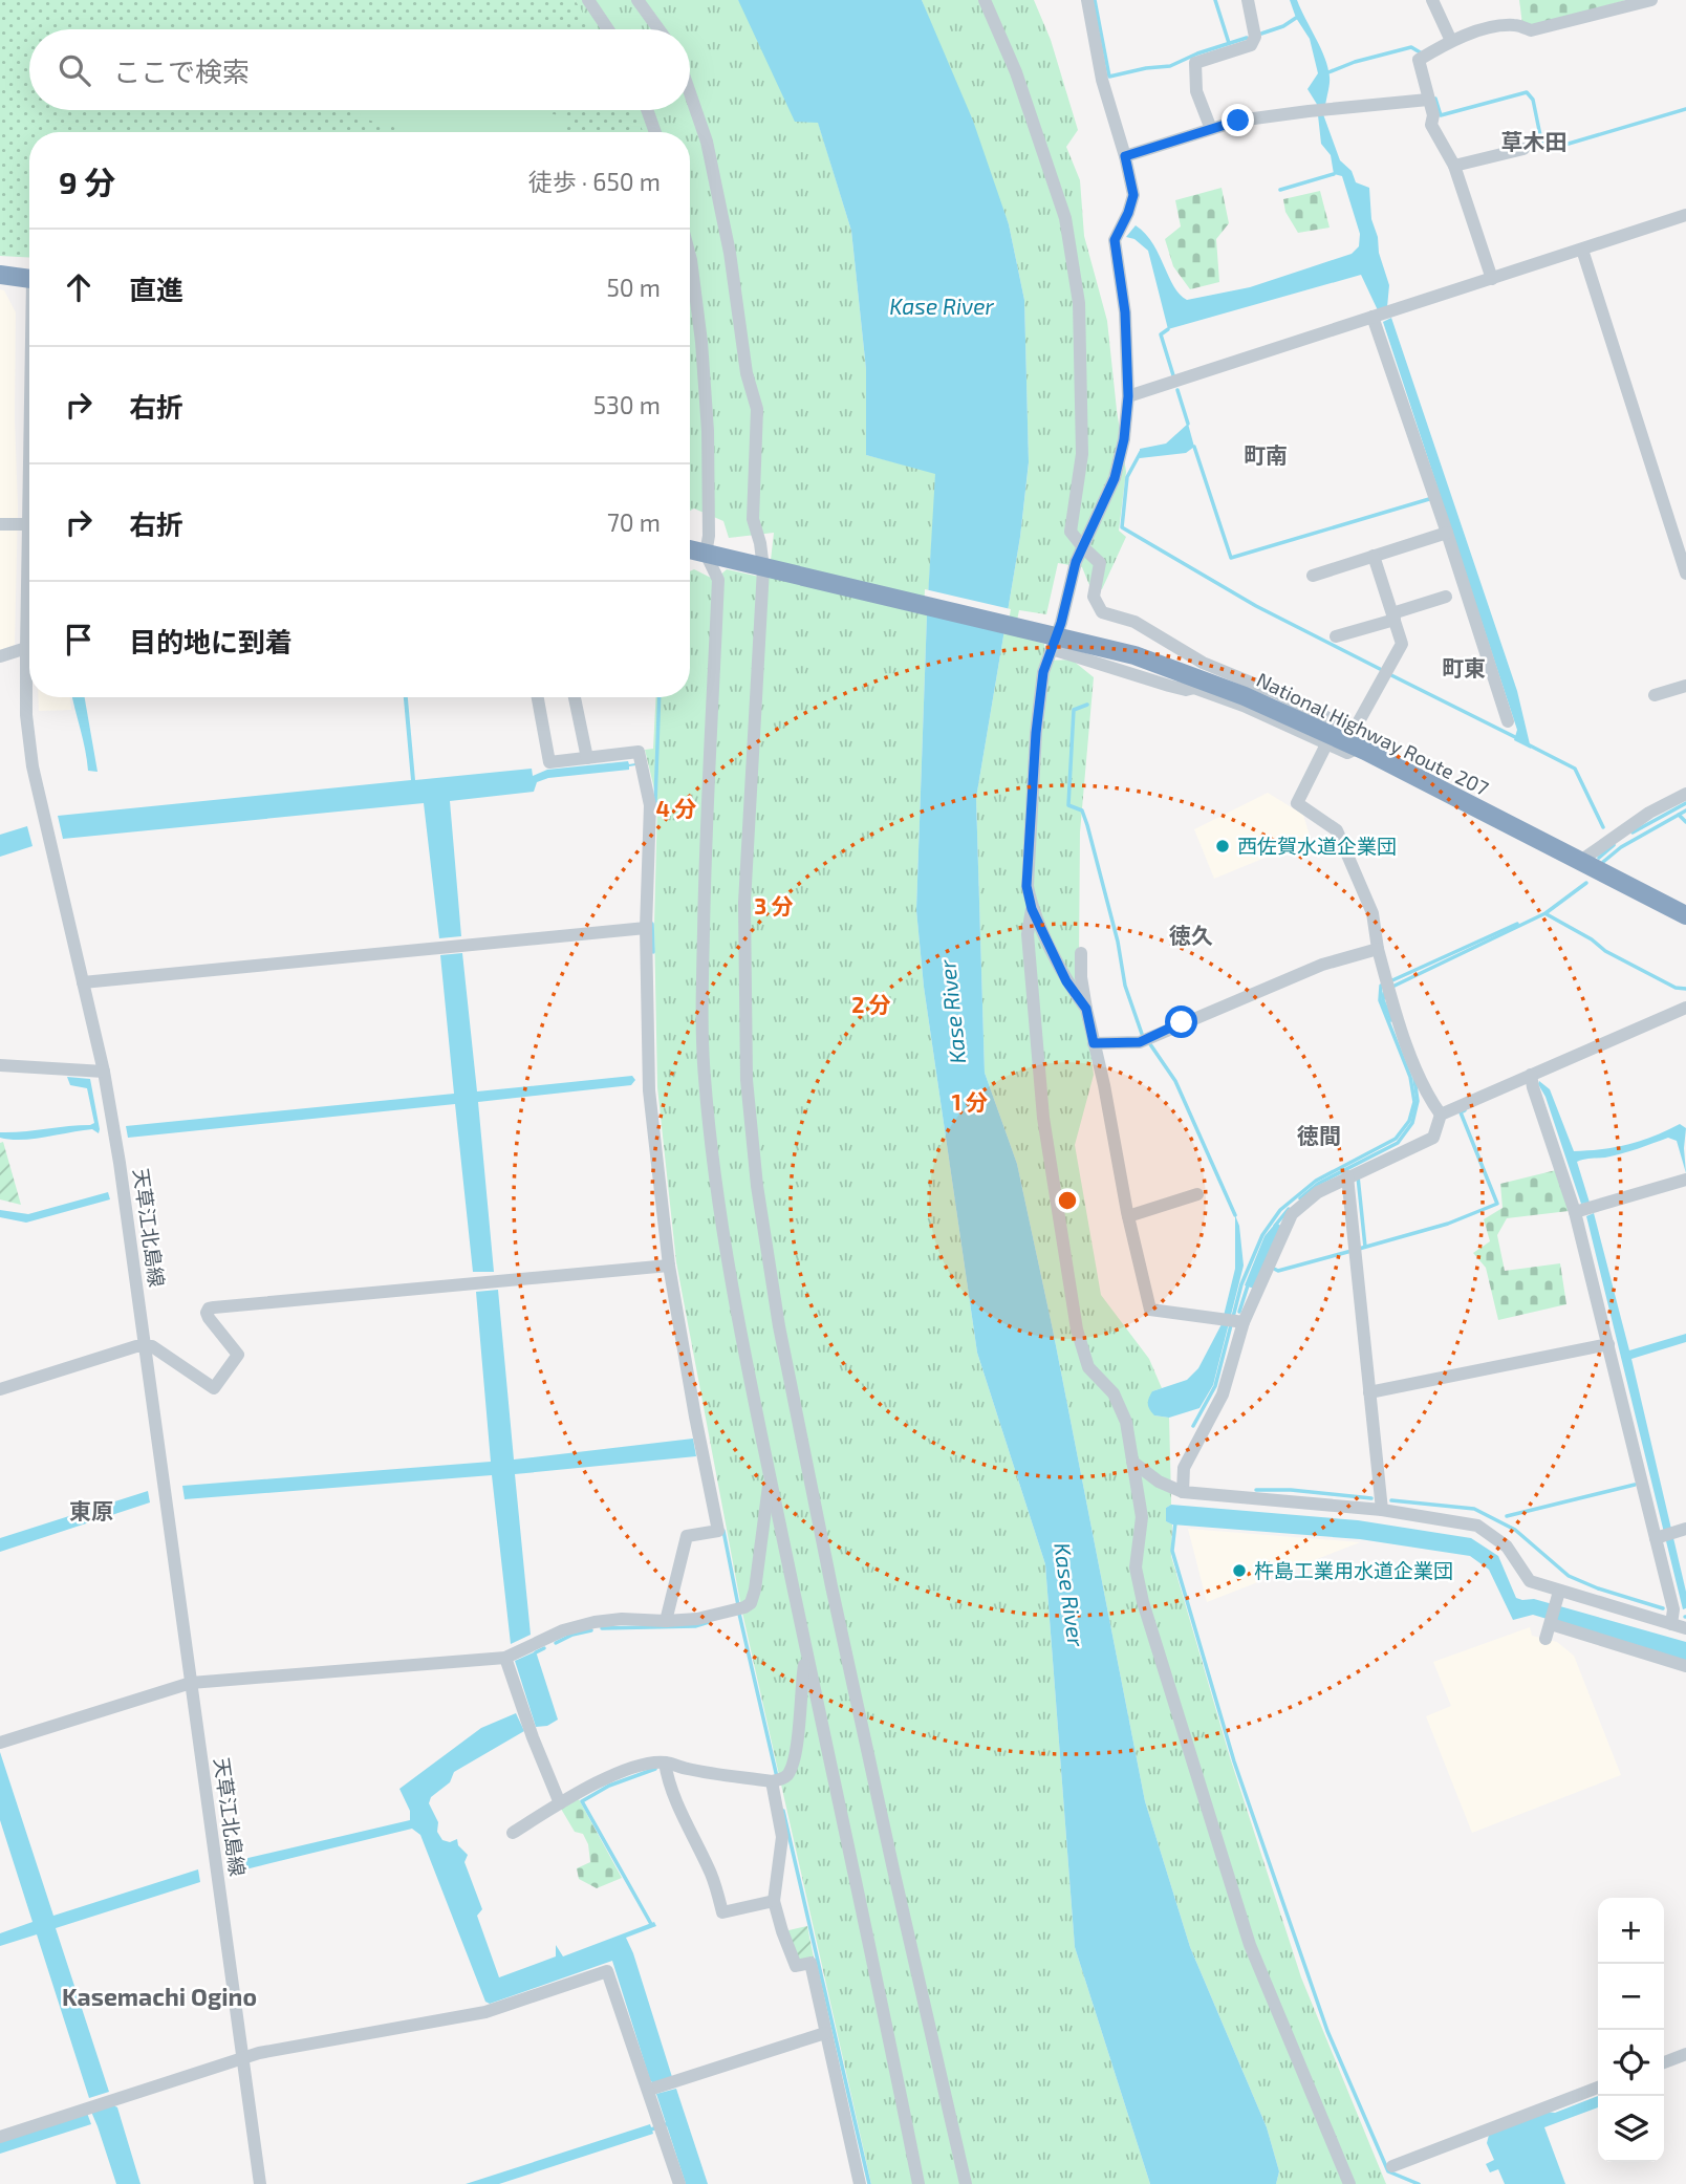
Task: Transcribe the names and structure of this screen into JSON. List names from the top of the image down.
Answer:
{
  "streets": {
    "highway": ["National Highway Route 207"],
    "street": ["天草江北島線"]
  },
  "districts": [
    "草木田",
    "町南",
    "町東",
    "徳久",
    "徳間",
    "東原",
    "Kasemachi Ogino"
  ],
  "water": ["Kase River"],
  "places": ["西佐賀水道企業団", "杵島工業用水道企業団"],
  "page": {
    "search": "ここで検索",
    "heading": ["9 分", "徒歩 · 650 m"],
    "list": [
      ["直進", "50 m"],
      ["右折", "530 m"],
      ["右折", "70 m"],
      "目的地に到着"
    ],
    "map_buttons": ["+", "−"]
  },
  "rings": [
    "4 分",
    "3 分",
    "2 分",
    "1 分"
  ]
}
